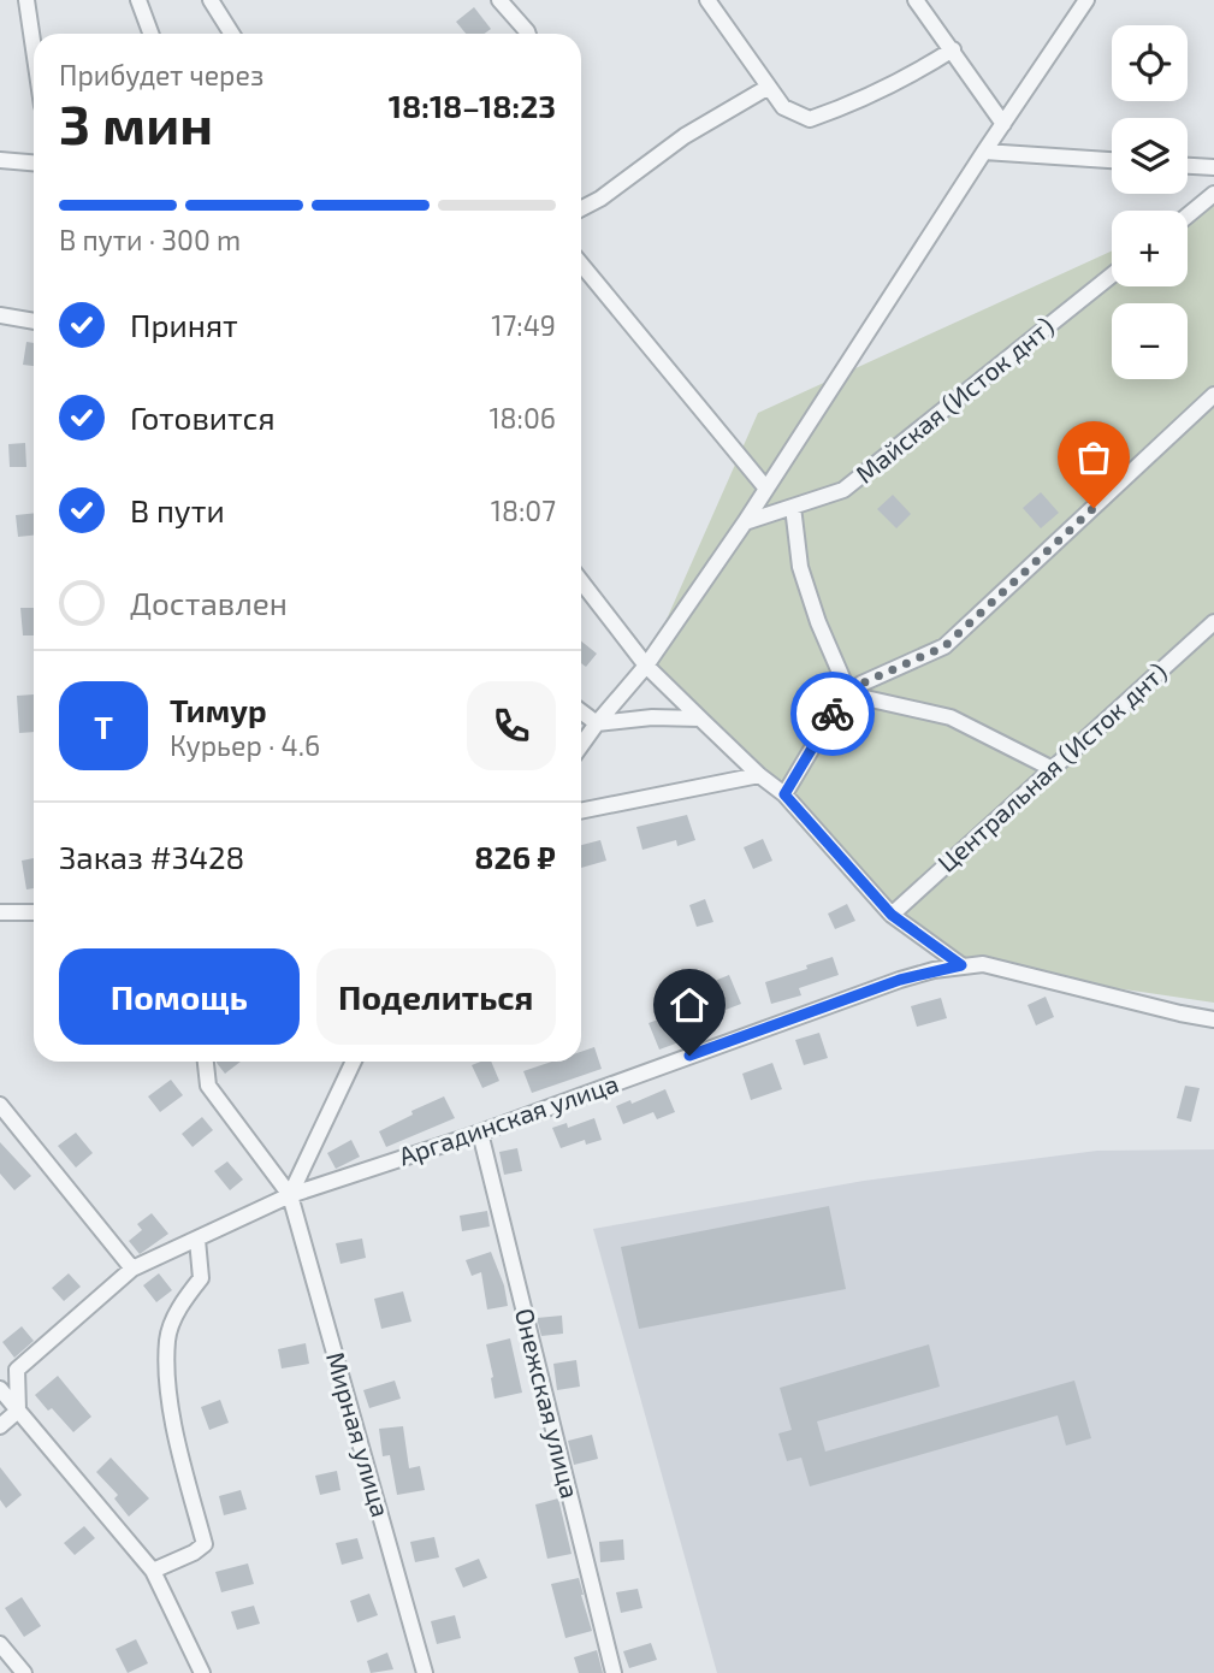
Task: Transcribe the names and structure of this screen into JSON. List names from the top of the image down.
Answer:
{
  "streets": {
    "street": [
      "Майская (Исток днт)",
      "Центральная (Исток днт)",
      "Аргадинская улица",
      "Онежская улица",
      "Мирная улица"
    ]
  },
  "crossings": [
    ["Аргадинская улица", "Онежская улица"],
    ["Аргадинская улица", "Мирная улица"]
  ],
  "page": {
    "map_buttons": ["+", "−"],
    "heading": ["3 мин", "Прибудет через", "18:18–18:23"],
    "panel": [
      "Тимур",
      "Курьер · 4.6",
      "Заказ #3428",
      "826 ₽"
    ],
    "bar": "В пути · 300 m",
    "list": [
      ["Принят", "17:49"],
      ["Готовится", "18:06"],
      ["В пути", "18:07"],
      "Доставлен"
    ],
    "round": "Т",
    "buttons": ["Помощь", "Поделиться"]
  }
}
